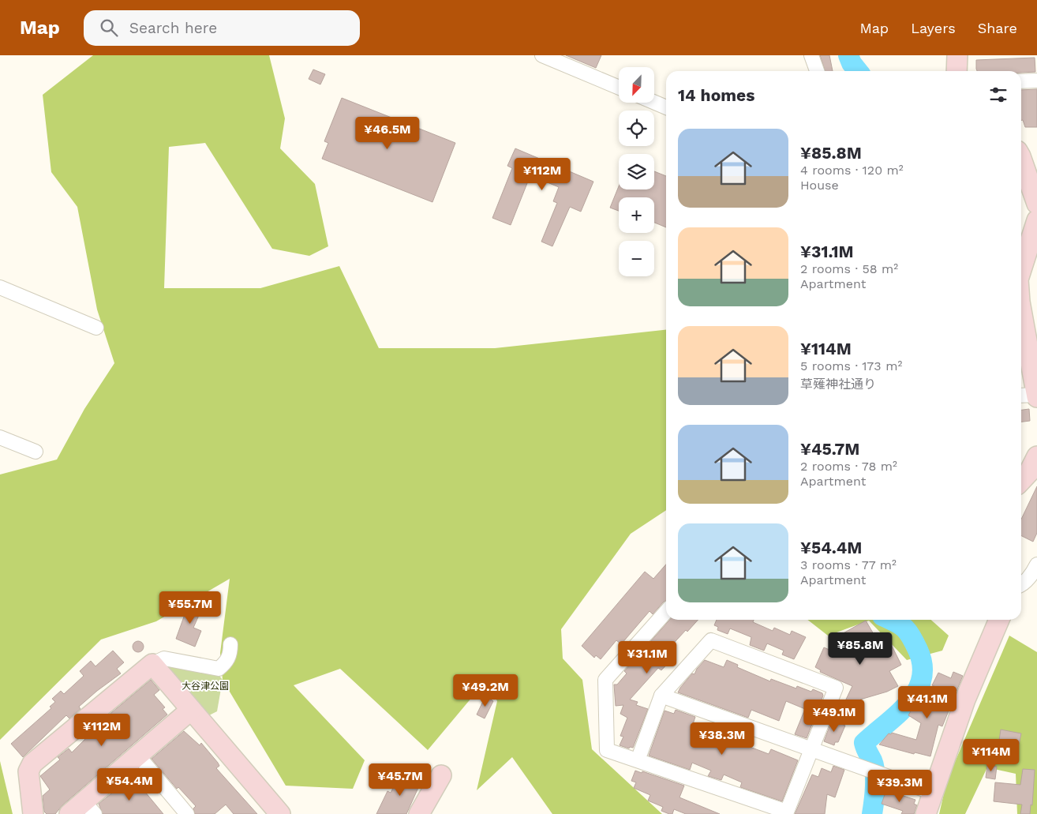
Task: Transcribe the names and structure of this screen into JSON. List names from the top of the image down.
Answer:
{
  "parks": ["大谷津公園"],
  "north": "bottom left",
  "page": {
    "header": "Map",
    "search": "Search here",
    "nav": ["Map", "Layers", "Share"],
    "map_buttons": ["+", "−"],
    "heading": "14 homes",
    "price": [
      "¥46.5M",
      "¥112M",
      "¥55.7M",
      "¥85.8M",
      "¥31.1M",
      "¥49.2M",
      "¥41.1M",
      "¥49.1M",
      "¥112M",
      "¥38.3M",
      "¥114M",
      "¥45.7M",
      "¥54.4M",
      "¥39.3M"
    ],
    "list": [
      {
        "name": "¥85.8M",
        "note": "4 rooms · 120 m² · House"
      },
      {
        "name": "¥31.1M",
        "note": "2 rooms · 58 m² · Apartment"
      },
      {
        "name": "¥114M",
        "note": "5 rooms · 173 m² · 草薙神社通り"
      },
      {
        "name": "¥45.7M",
        "note": "2 rooms · 78 m² · Apartment"
      },
      {
        "name": "¥54.4M",
        "note": "3 rooms · 77 m² · Apartment"
      }
    ]
  }
}
